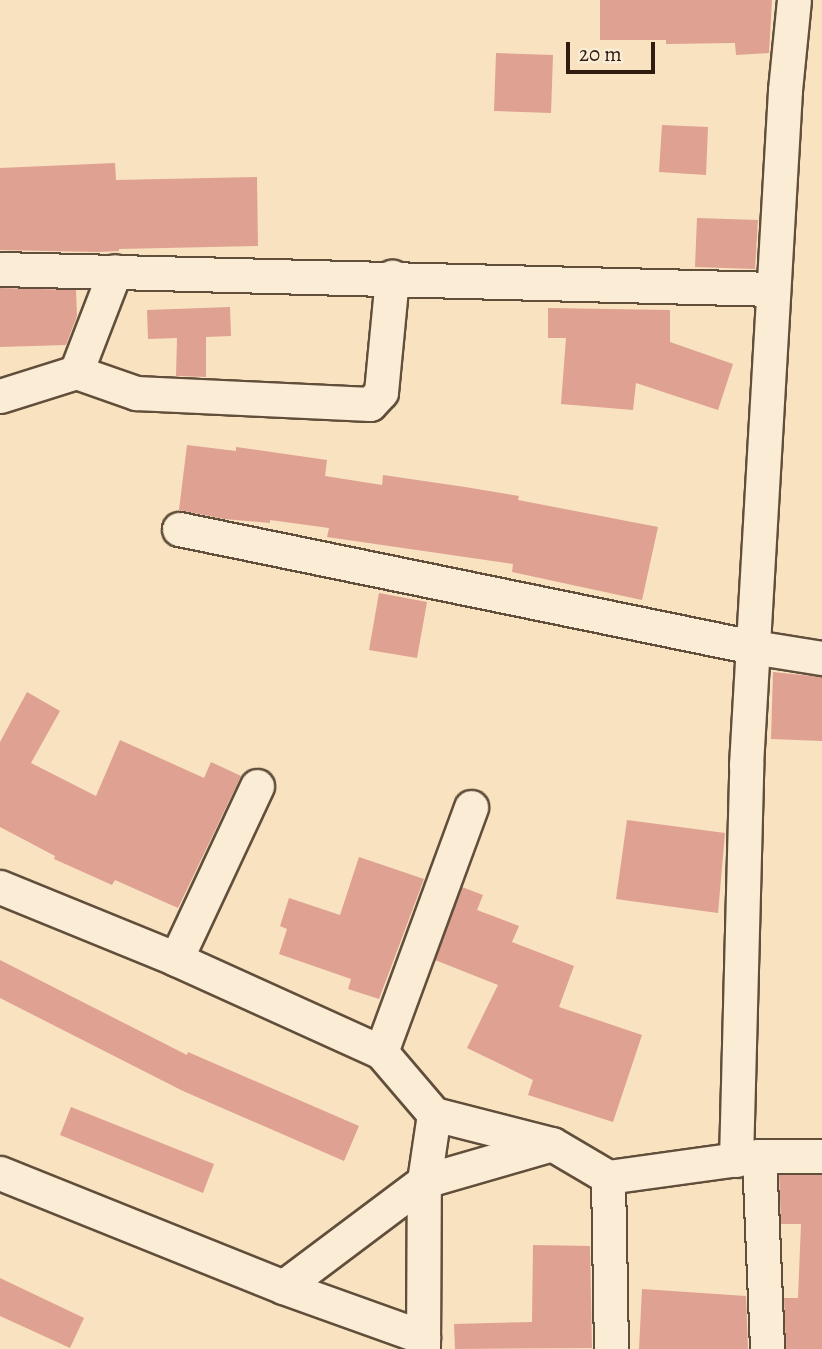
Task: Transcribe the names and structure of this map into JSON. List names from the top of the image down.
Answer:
{
  "scale_bar": "20 m"
}
